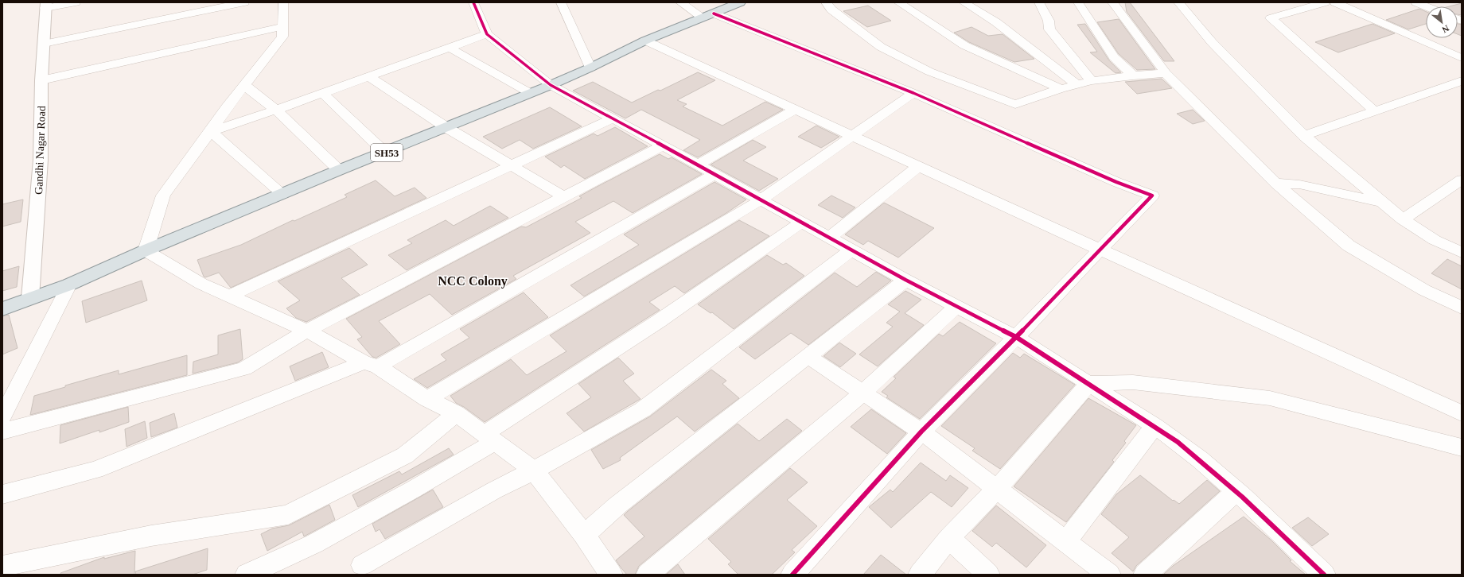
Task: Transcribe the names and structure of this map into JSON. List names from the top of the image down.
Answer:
{
  "streets": {
    "main road": ["SH53"],
    "street": ["Gandhi Nagar Road"]
  },
  "crossings": [
    ["Gandhi Nagar Road", "SH53"]
  ],
  "districts": ["NCC Colony"],
  "north": "bottom right"
}
